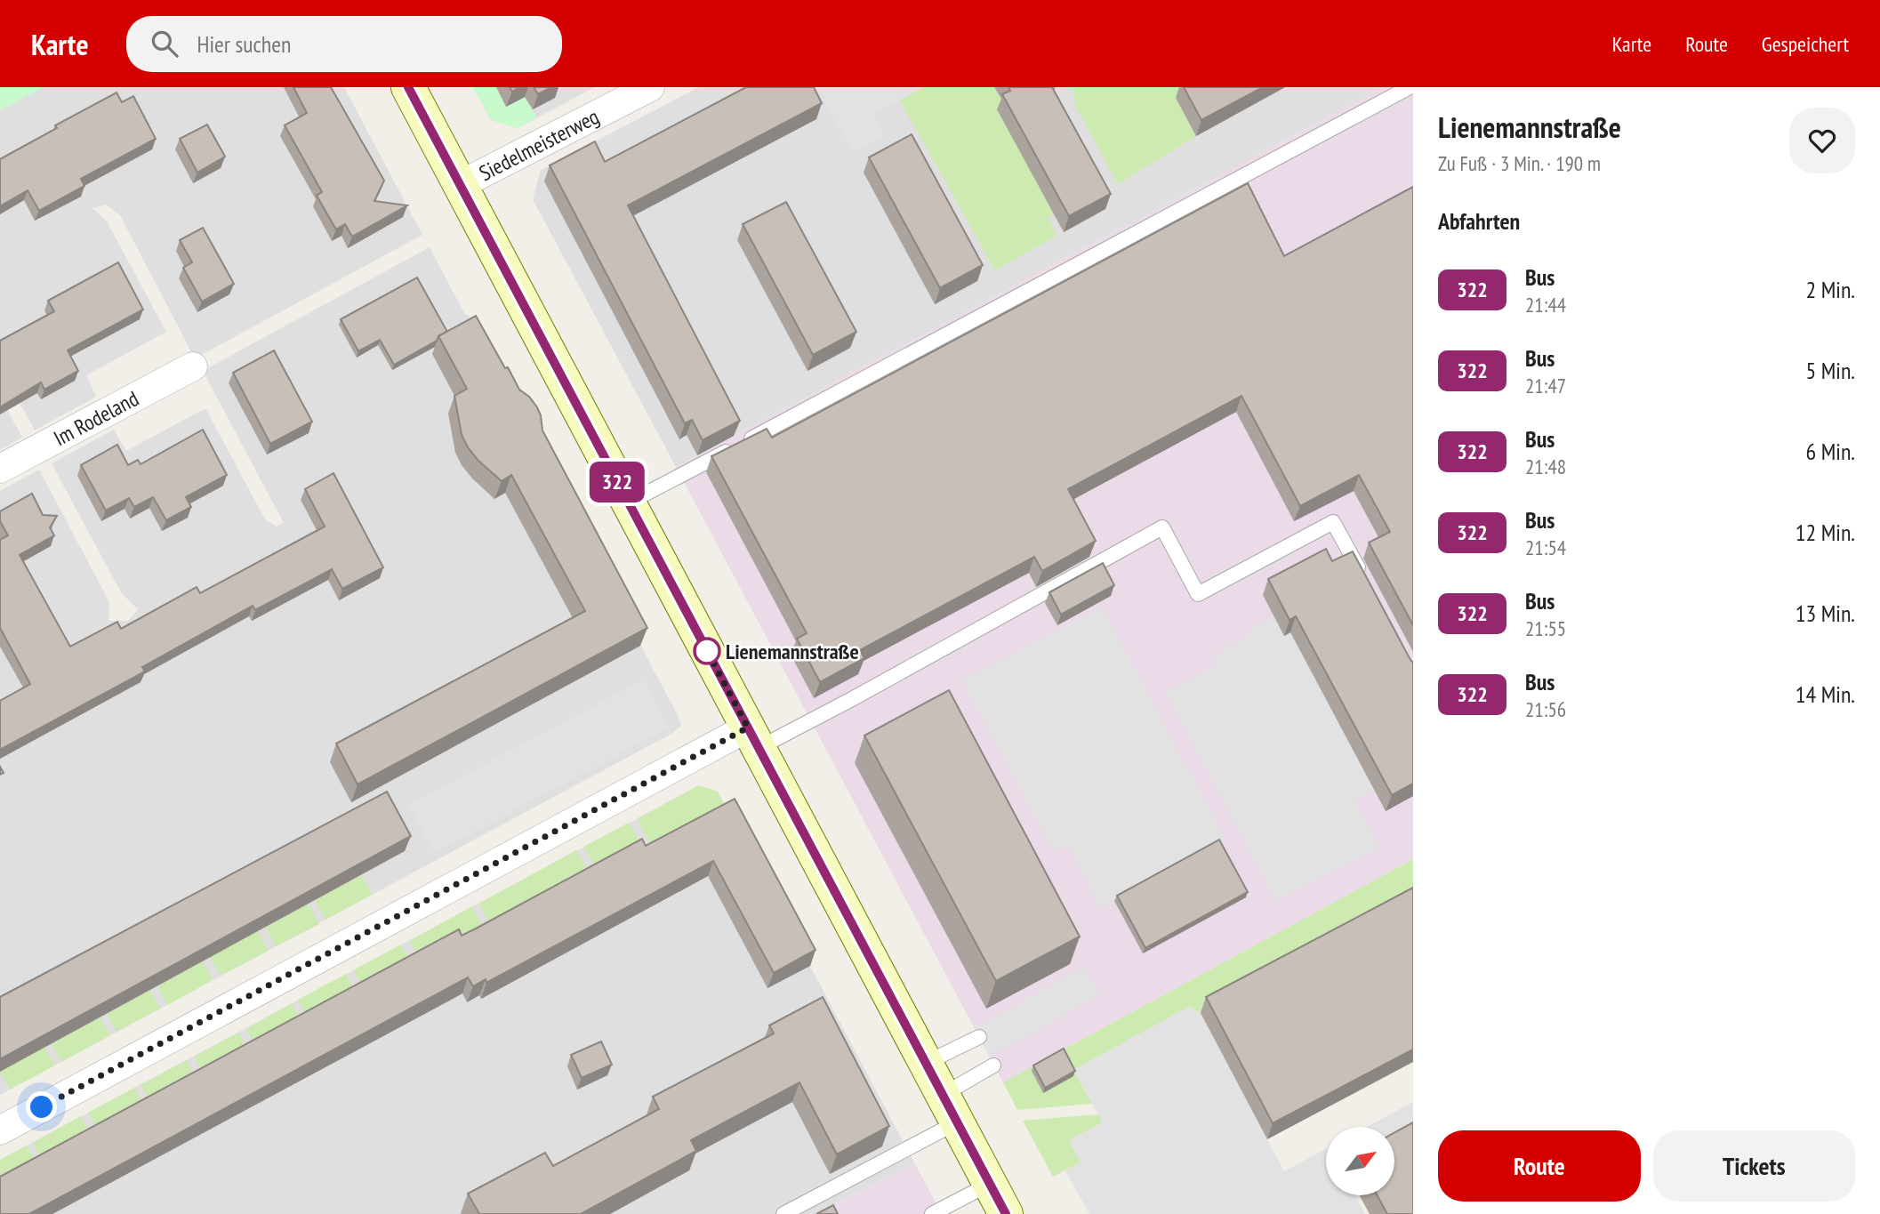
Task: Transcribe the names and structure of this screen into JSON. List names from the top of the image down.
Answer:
{
  "streets": {
    "street": ["Siedelmeisterweg", "Im Rodeland"]
  },
  "places": ["Lienemannstraße"],
  "lines": ["bus line 322"],
  "north": "top right",
  "page": {
    "header": "Karte",
    "search": "Hier suchen",
    "nav": ["Karte", "Route", "Gespeichert"],
    "on_map": "322",
    "heading": [
      ["Lienemannstraße", "Zu Fuß · 3 Min. · 190 m"],
      "Abfahrten"
    ],
    "list": [
      {
        "mark": "322",
        "name": "Bus",
        "note": "21:44",
        "value": "2 Min."
      },
      {
        "mark": "322",
        "name": "Bus",
        "note": "21:47",
        "value": "5 Min."
      },
      {
        "mark": "322",
        "name": "Bus",
        "note": "21:48",
        "value": "6 Min."
      },
      {
        "mark": "322",
        "name": "Bus",
        "note": "21:54",
        "value": "12 Min."
      },
      {
        "mark": "322",
        "name": "Bus",
        "note": "21:55",
        "value": "13 Min."
      },
      {
        "mark": "322",
        "name": "Bus",
        "note": "21:56",
        "value": "14 Min."
      }
    ],
    "buttons": ["Route", "Tickets"]
  }
}
